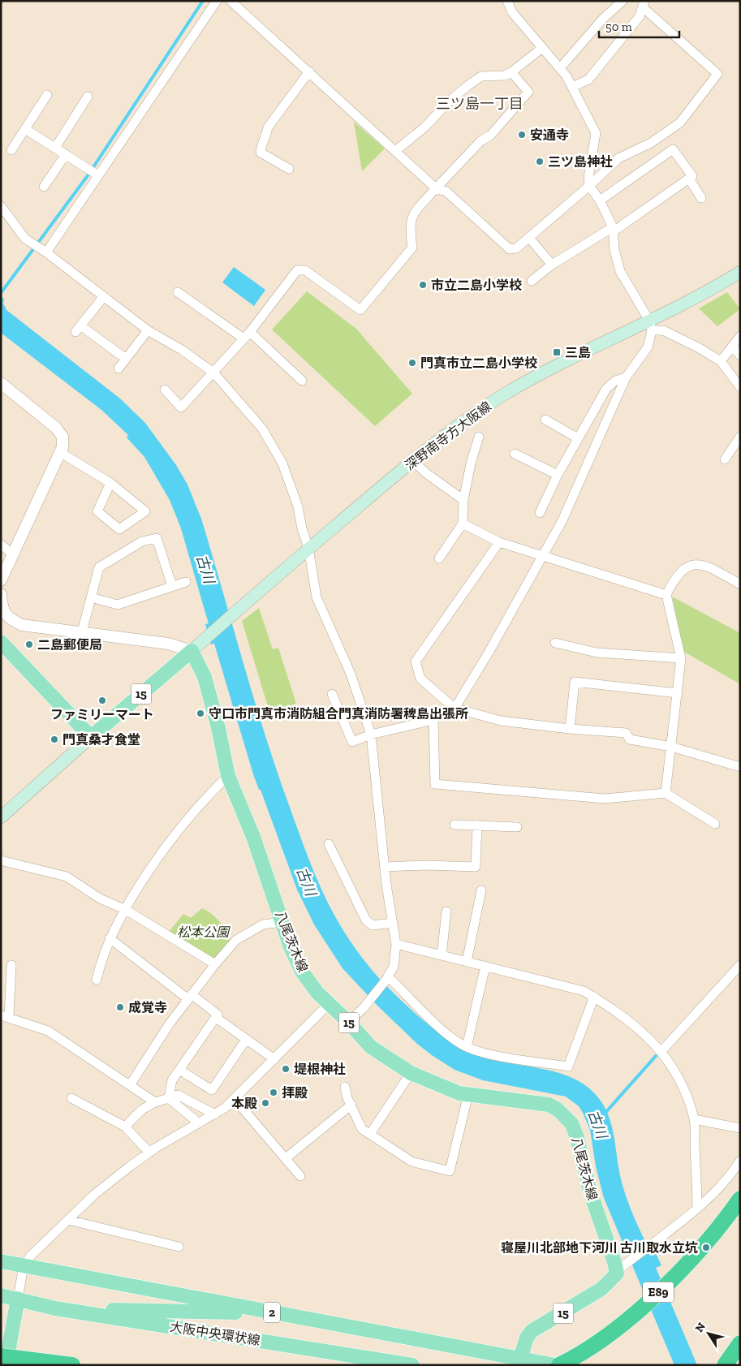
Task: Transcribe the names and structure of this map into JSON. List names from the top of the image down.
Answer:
{
  "streets": {
    "highway": ["E89"],
    "main road": [
      "深野南寺方大阪線",
      "15",
      "八尾茨木線",
      "2",
      "大阪中央環状線"
    ]
  },
  "crossings": [
    ["深野南寺方大阪線", "15"],
    ["深野南寺方大阪線", "八尾茨木線"],
    ["15", "八尾茨木線"],
    ["15", "2"]
  ],
  "districts": ["三ツ島一丁目"],
  "water": ["古川"],
  "parks": ["松本公園"],
  "places": {
    "other": [
      "安通寺",
      "三ツ島神社",
      "市立二島小学校",
      "門真市立二島小学校",
      "二島郵便局",
      "ファミリーマート",
      "守口市門真市消防組合門真消防署稗島出張所",
      "門真桑才食堂",
      "成覚寺",
      "堤根神社",
      "拝殿",
      "本殿",
      "寝屋川北部地下河川 古川取水立坑"
    ],
    "transit": ["三島"]
  },
  "scale_bar": "50 m",
  "north": "top left"
}
